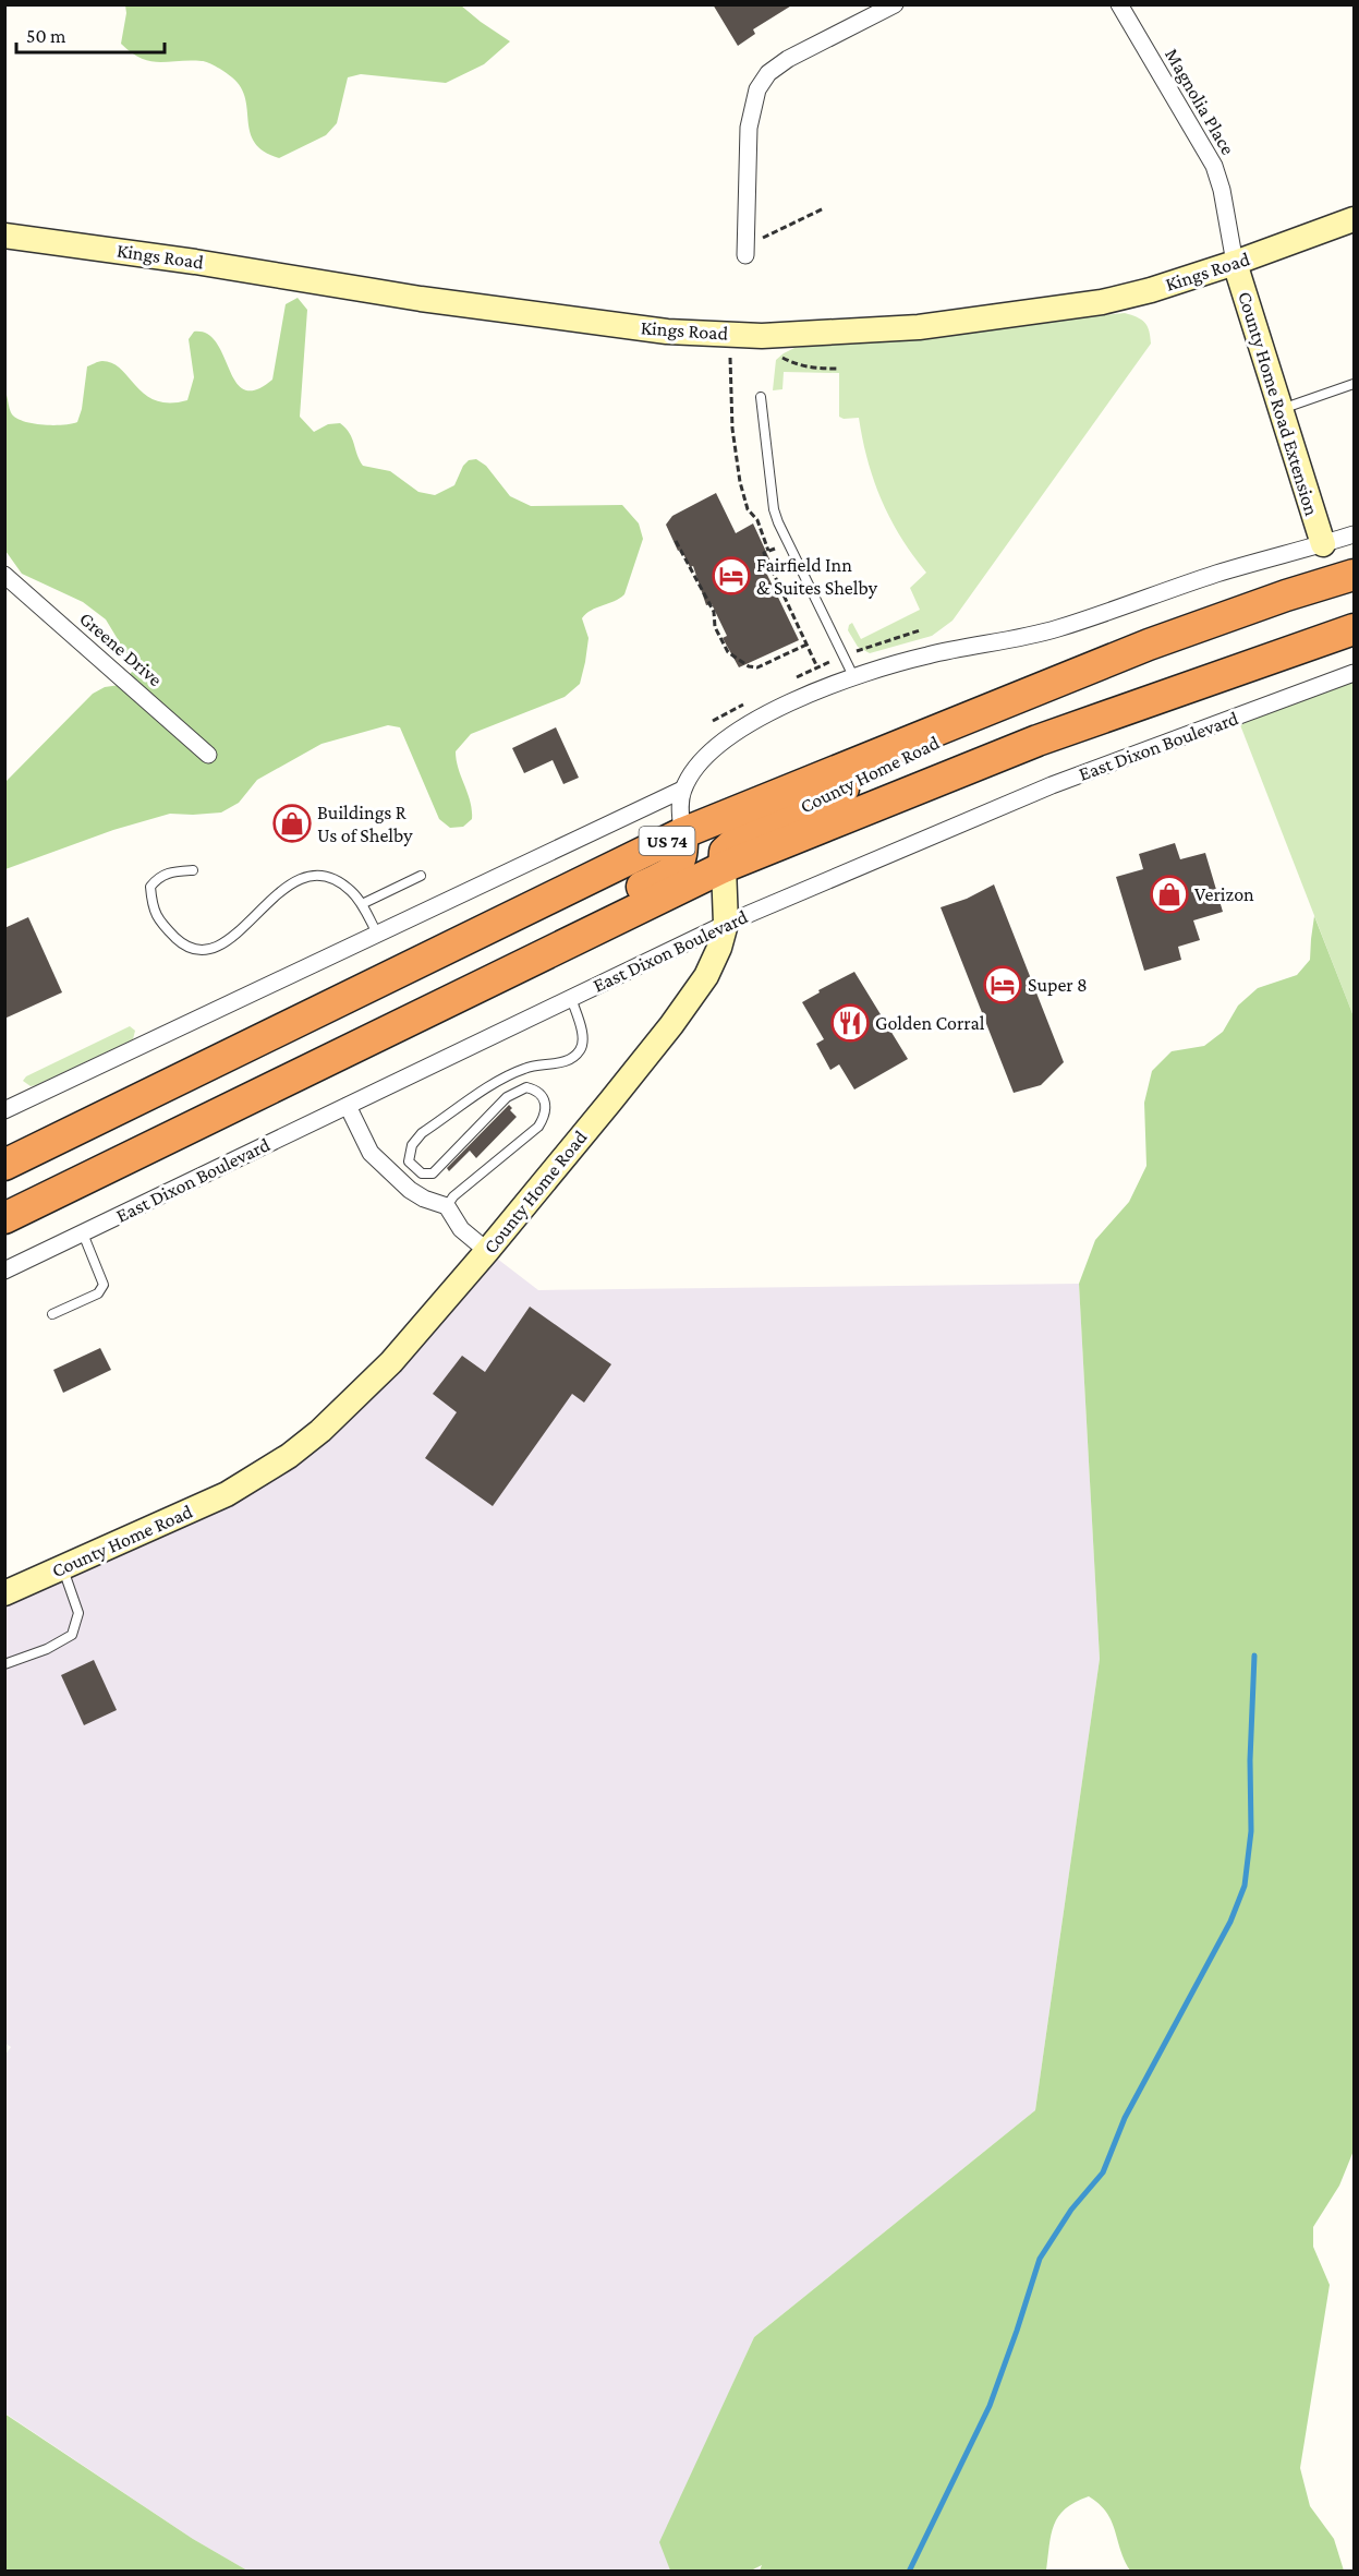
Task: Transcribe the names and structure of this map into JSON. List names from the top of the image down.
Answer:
{
  "streets": {
    "highway": ["County Home Road", "US 74"],
    "street": [
      "Magnolia Place",
      "Kings Road",
      "County Home Road Extension",
      "Greene Drive",
      "East Dixon Boulevard"
    ]
  },
  "crossings": [
    ["Magnolia Place", "Kings Road"],
    ["Magnolia Place", "County Home Road Extension"],
    ["Kings Road", "County Home Road Extension"],
    ["East Dixon Boulevard", "County Home Road"],
    ["County Home Road", "US 74"]
  ],
  "places": {
    "hotel": ["Fairfield Inn & Suites Shelby", "Super 8"],
    "shop": ["Buildings R Us of Shelby", "Verizon"],
    "restaurant": ["Golden Corral"]
  },
  "scale_bar": "50 m"
}
